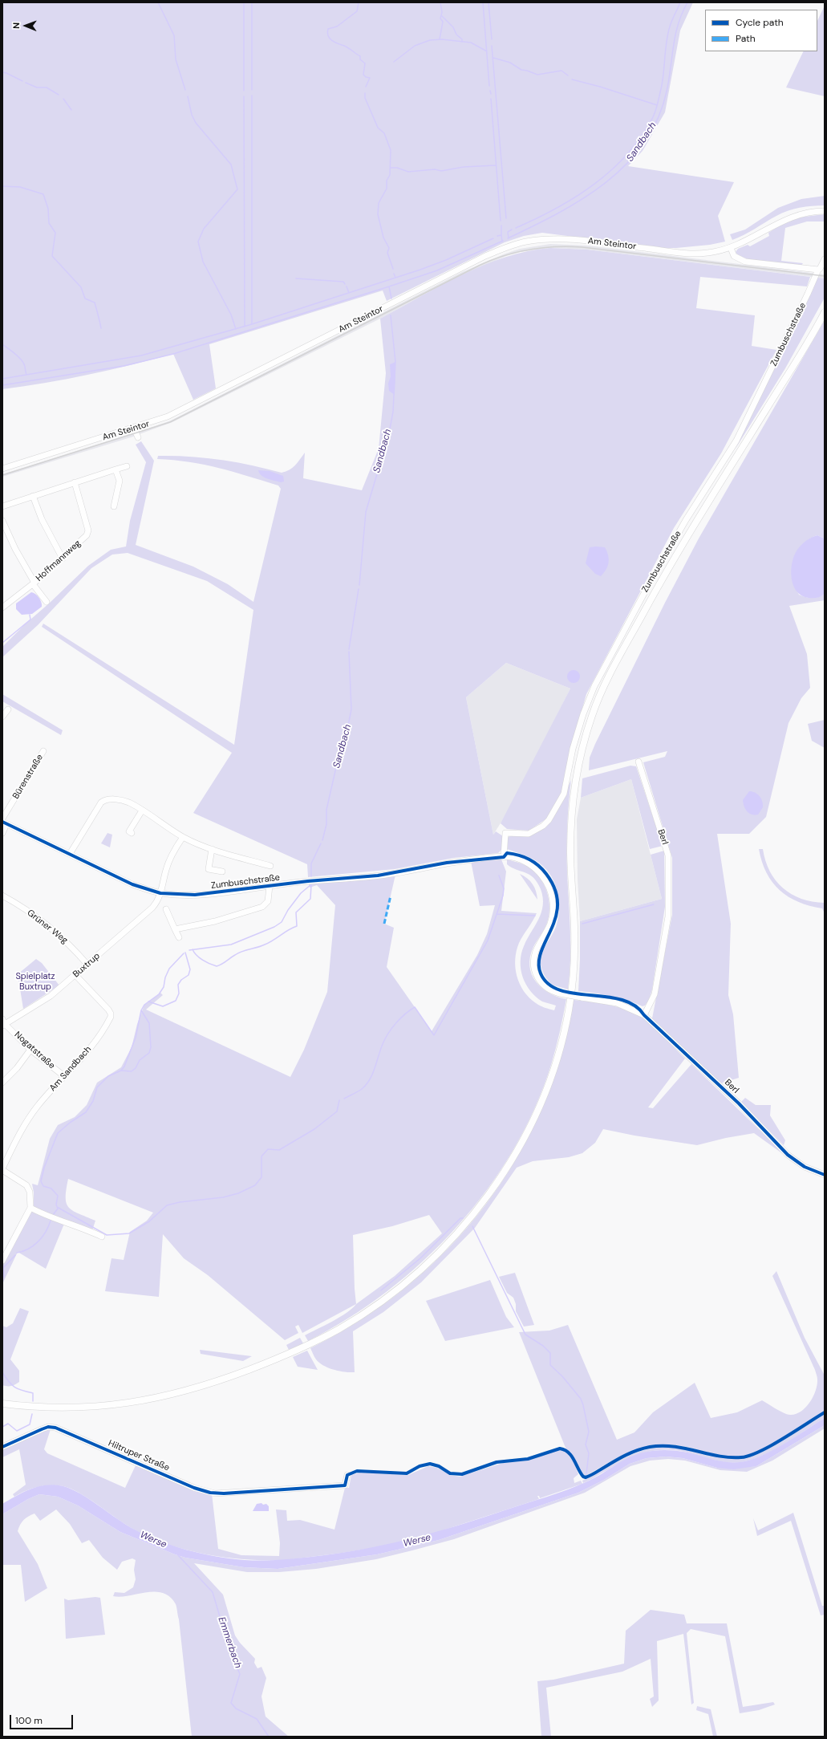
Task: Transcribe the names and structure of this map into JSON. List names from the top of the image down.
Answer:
{
  "streets": {
    "street": [
      "Am Steintor",
      "Zumbuschstraße",
      "Hoffmannweg",
      "Bürenstraße",
      "Berl",
      "Grüner Weg",
      "Buxtrup",
      "Nogatstraße",
      "Am Sandbach",
      "Hiltruper Straße"
    ]
  },
  "crossings": [
    ["Zumbuschstraße", "Berl"],
    ["Zumbuschstraße", "Buxtrup"],
    ["Grüner Weg", "Buxtrup"],
    ["Buxtrup", "Nogatstraße"],
    ["Buxtrup", "Am Sandbach"],
    ["Nogatstraße", "Am Sandbach"]
  ],
  "water": ["Sandbach", "Werse", "Emmerbach"],
  "parks": ["Spielplatz Buxtrup"],
  "legend": ["Cycle path", "Path"],
  "scale_bar": "100 m",
  "north": "left"
}
